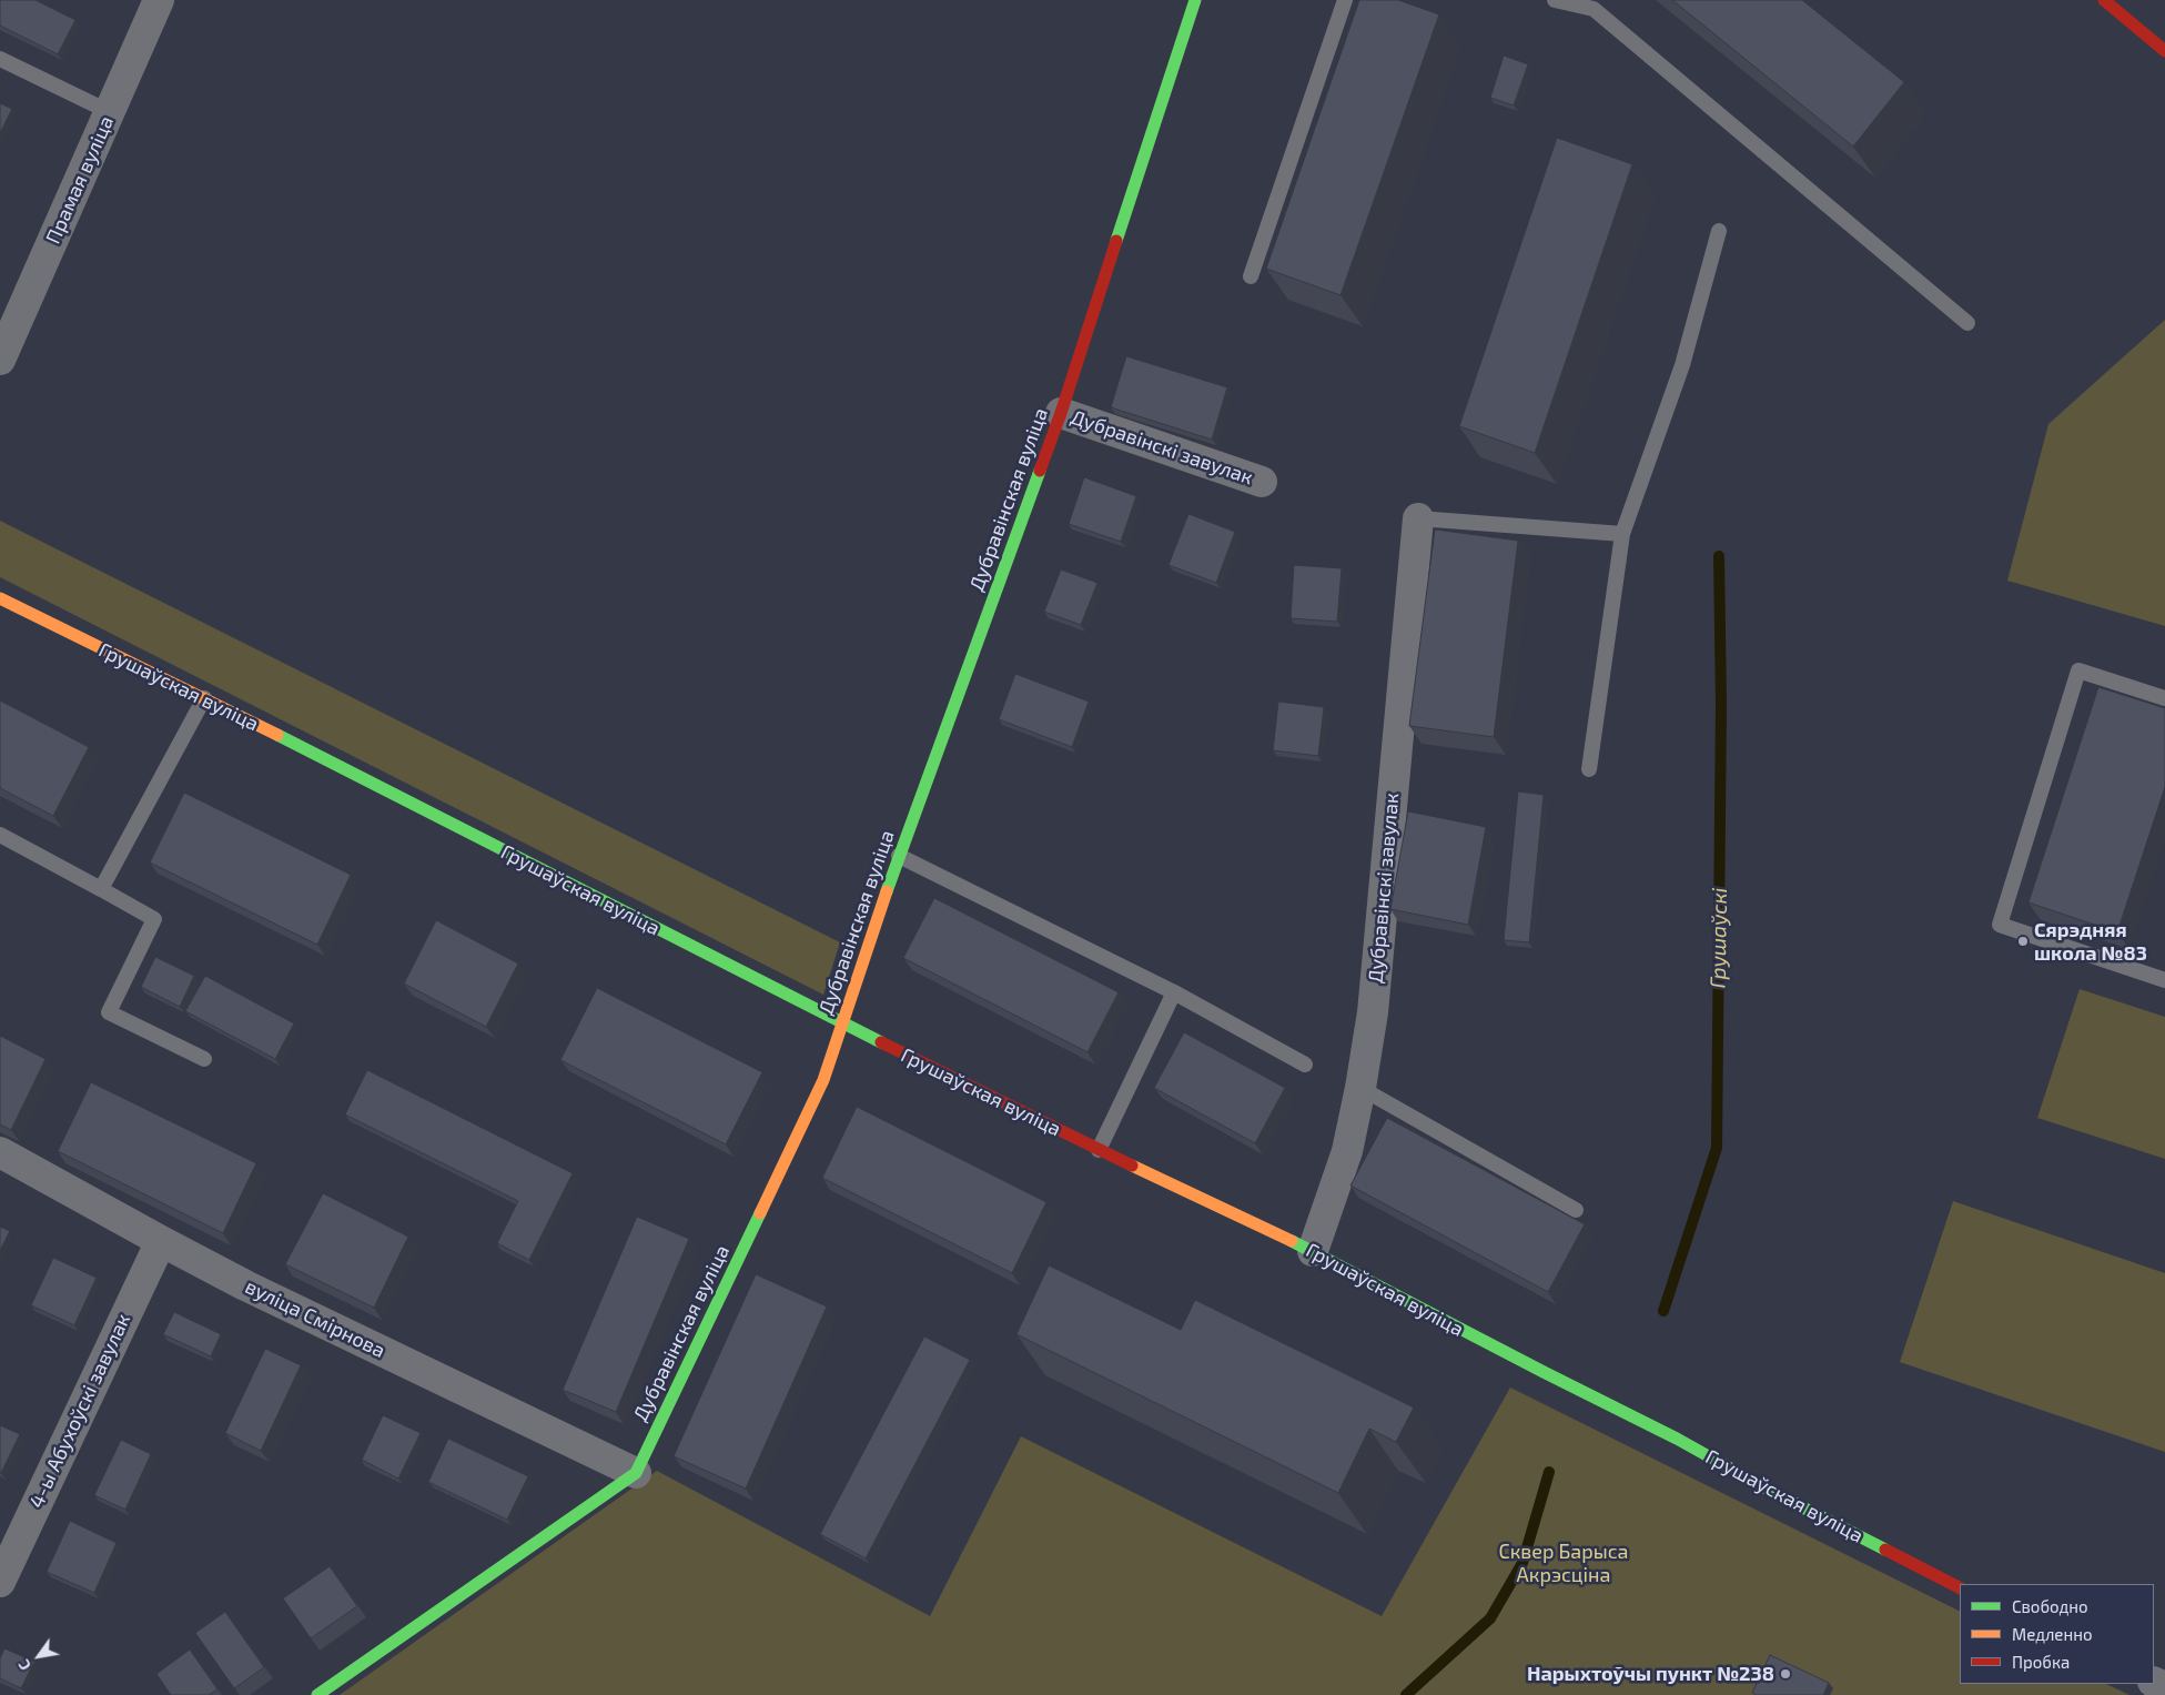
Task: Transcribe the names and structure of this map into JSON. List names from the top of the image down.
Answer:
{
  "streets": {
    "street": [
      "Прамая вуліца",
      "Дубравінскі завулак",
      "Дубравінская вуліца",
      "Грушаўская вуліца",
      "вуліца Смірнова",
      "4-ы Абухоўскі завулак"
    ]
  },
  "crossings": [
    ["Дубравінскі завулак", "Дубравінская вуліца"],
    ["Дубравінскі завулак", "Грушаўская вуліца"],
    ["Дубравінская вуліца", "Грушаўская вуліца"],
    ["Дубравінская вуліца", "вуліца Смірнова"],
    ["вуліца Смірнова", "4-ы Абухоўскі завулак"]
  ],
  "water": ["Грушаўскі"],
  "parks": ["Сквер Барыса Акрэсціна"],
  "places": ["Сярэдняя школа №83", "Нарыхтоўчы пункт №238"],
  "legend": ["Свободно", "Медленно", "Пробка"],
  "north": "bottom left"
}
